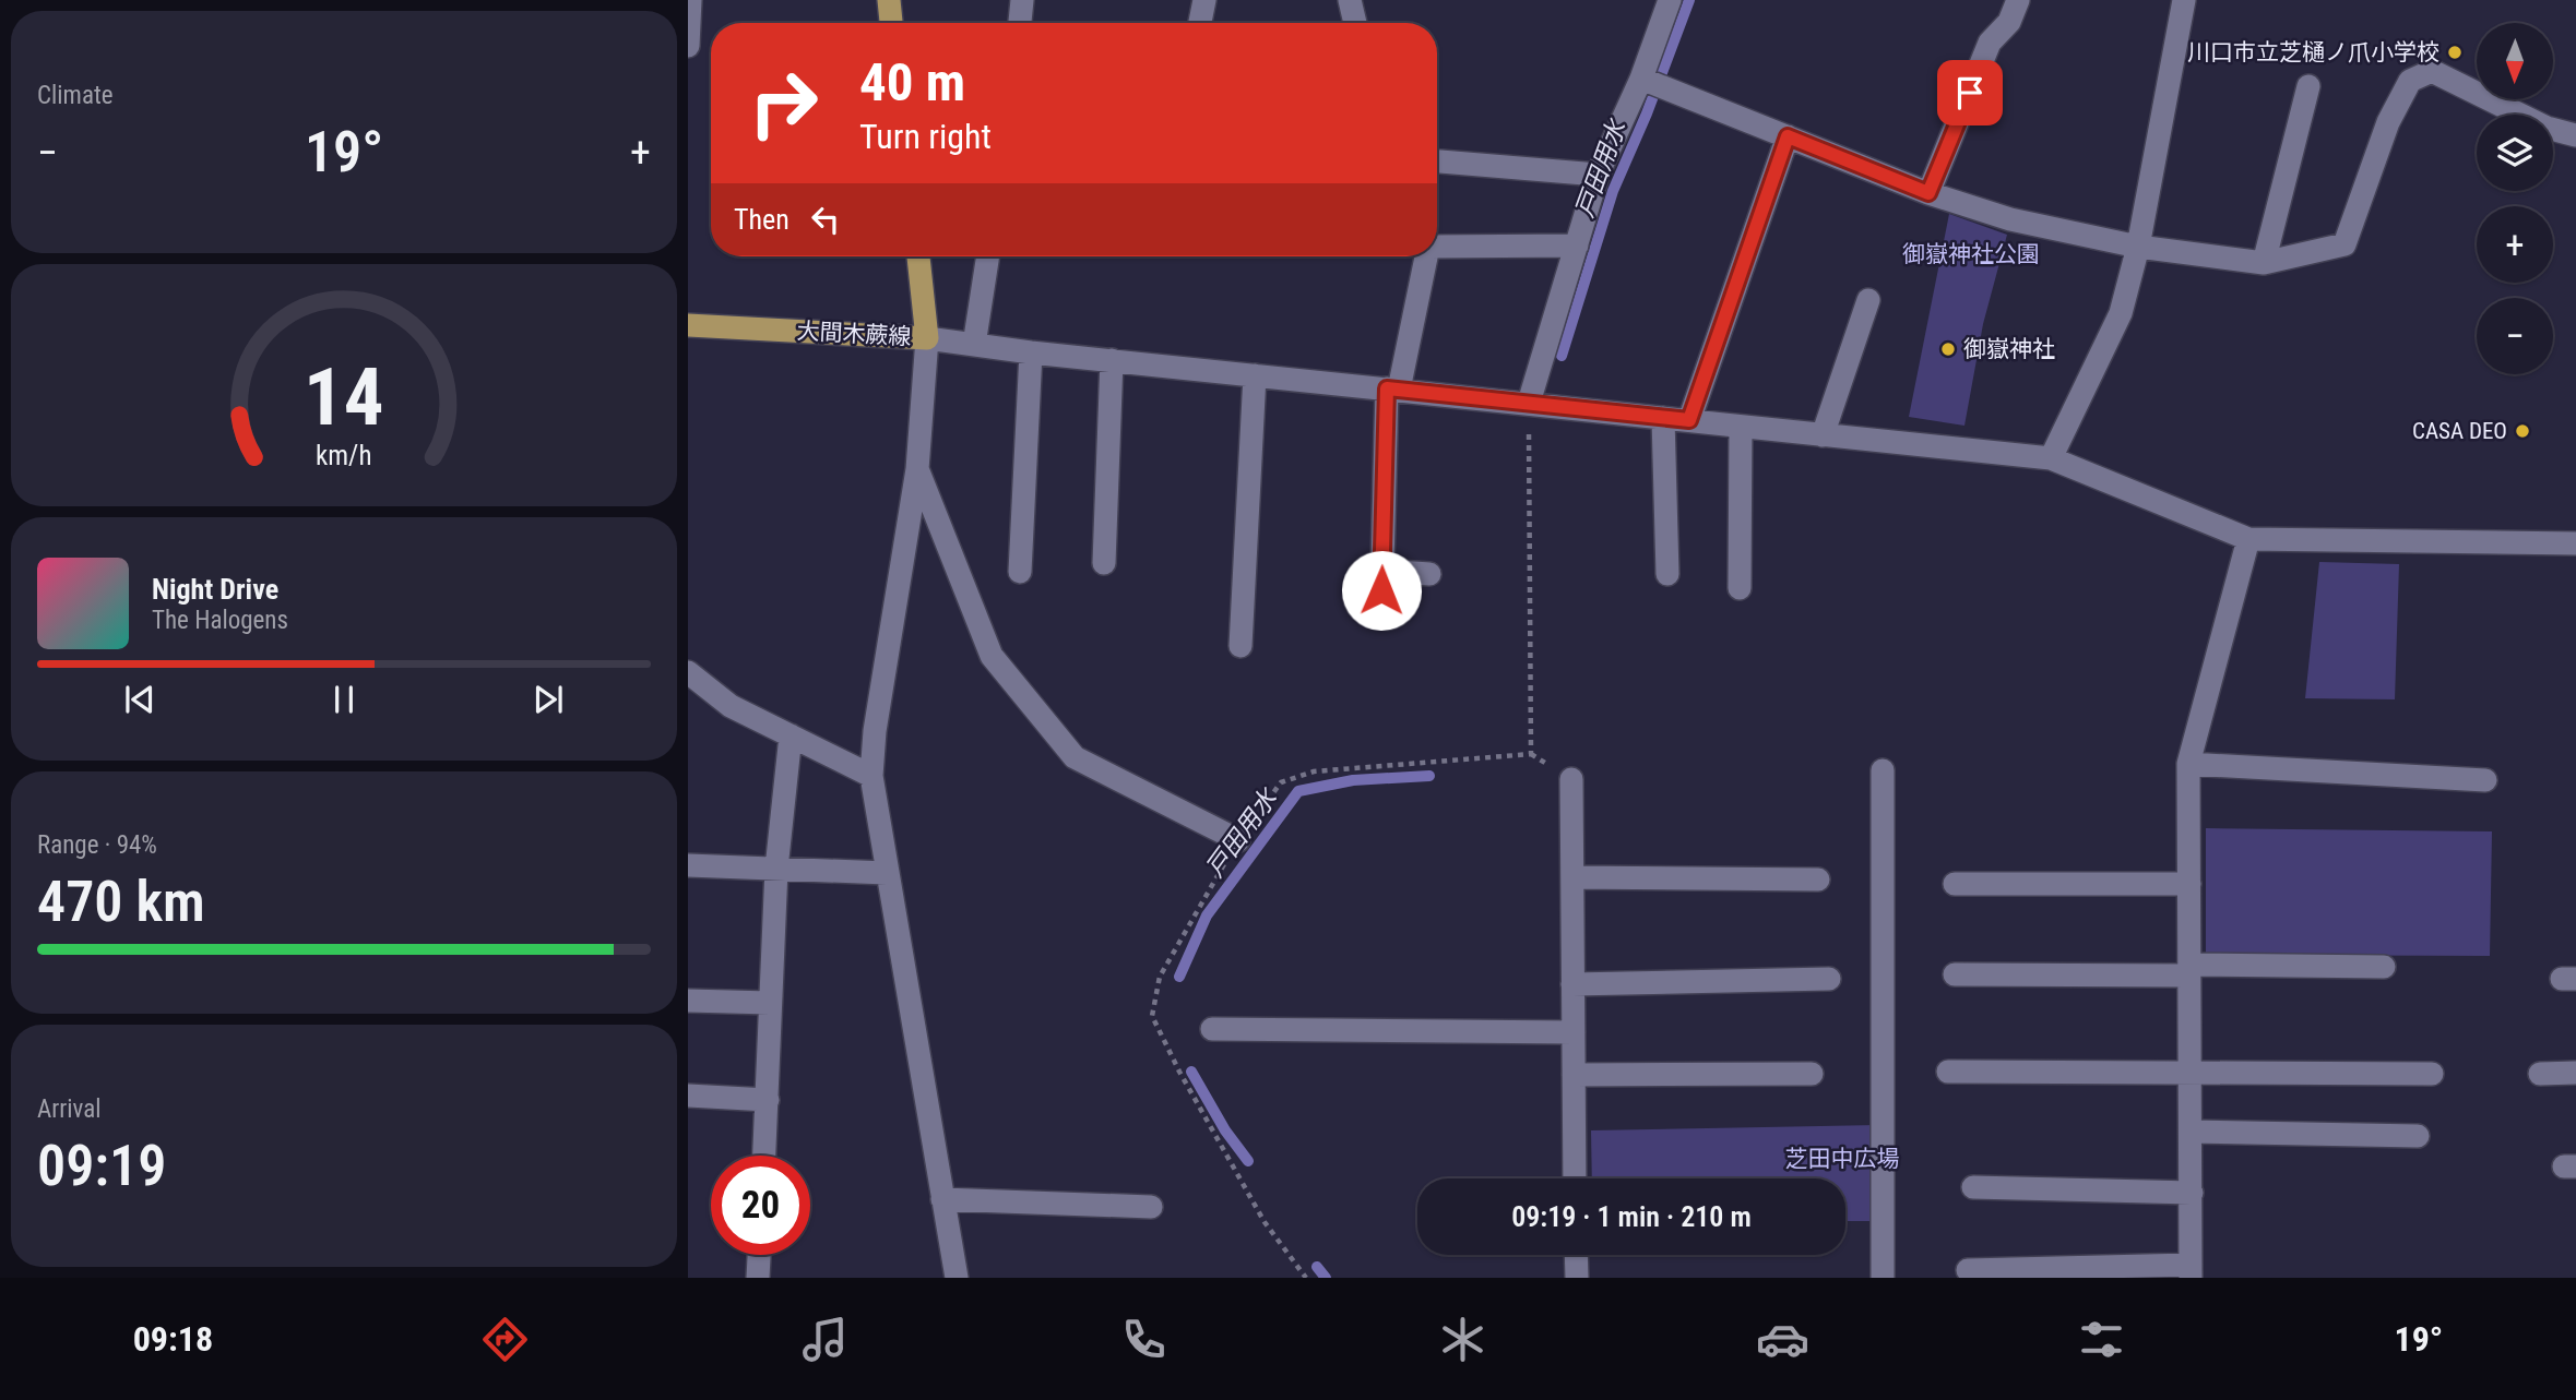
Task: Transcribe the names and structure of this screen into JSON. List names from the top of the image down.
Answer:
{
  "streets": {
    "main road": ["大間木蕨線"]
  },
  "water": ["戸田用水"],
  "parks": ["御嶽神社公園", "芝田中広場"],
  "places": ["川口市立芝樋ノ爪小学校", "御嶽神社", "CASA DEO"],
  "north": "bottom",
  "page": {
    "tile": [
      "Climate",
      ["Range · 94%", "470 km"],
      ["Arrival", "09:19"]
    ],
    "map_buttons": ["+", "−"],
    "turn": ["40 m", "Turn right"],
    "heat": ["−", "19°", "+"],
    "then": "Then",
    "song": ["Night Drive", "The Halogens"],
    "limit": "20",
    "trip": "09:19 · 1 min · 210 m",
    "tabs": ["09:18", "19°"],
    "gauge": ["14", "km/h"]
  }
}
